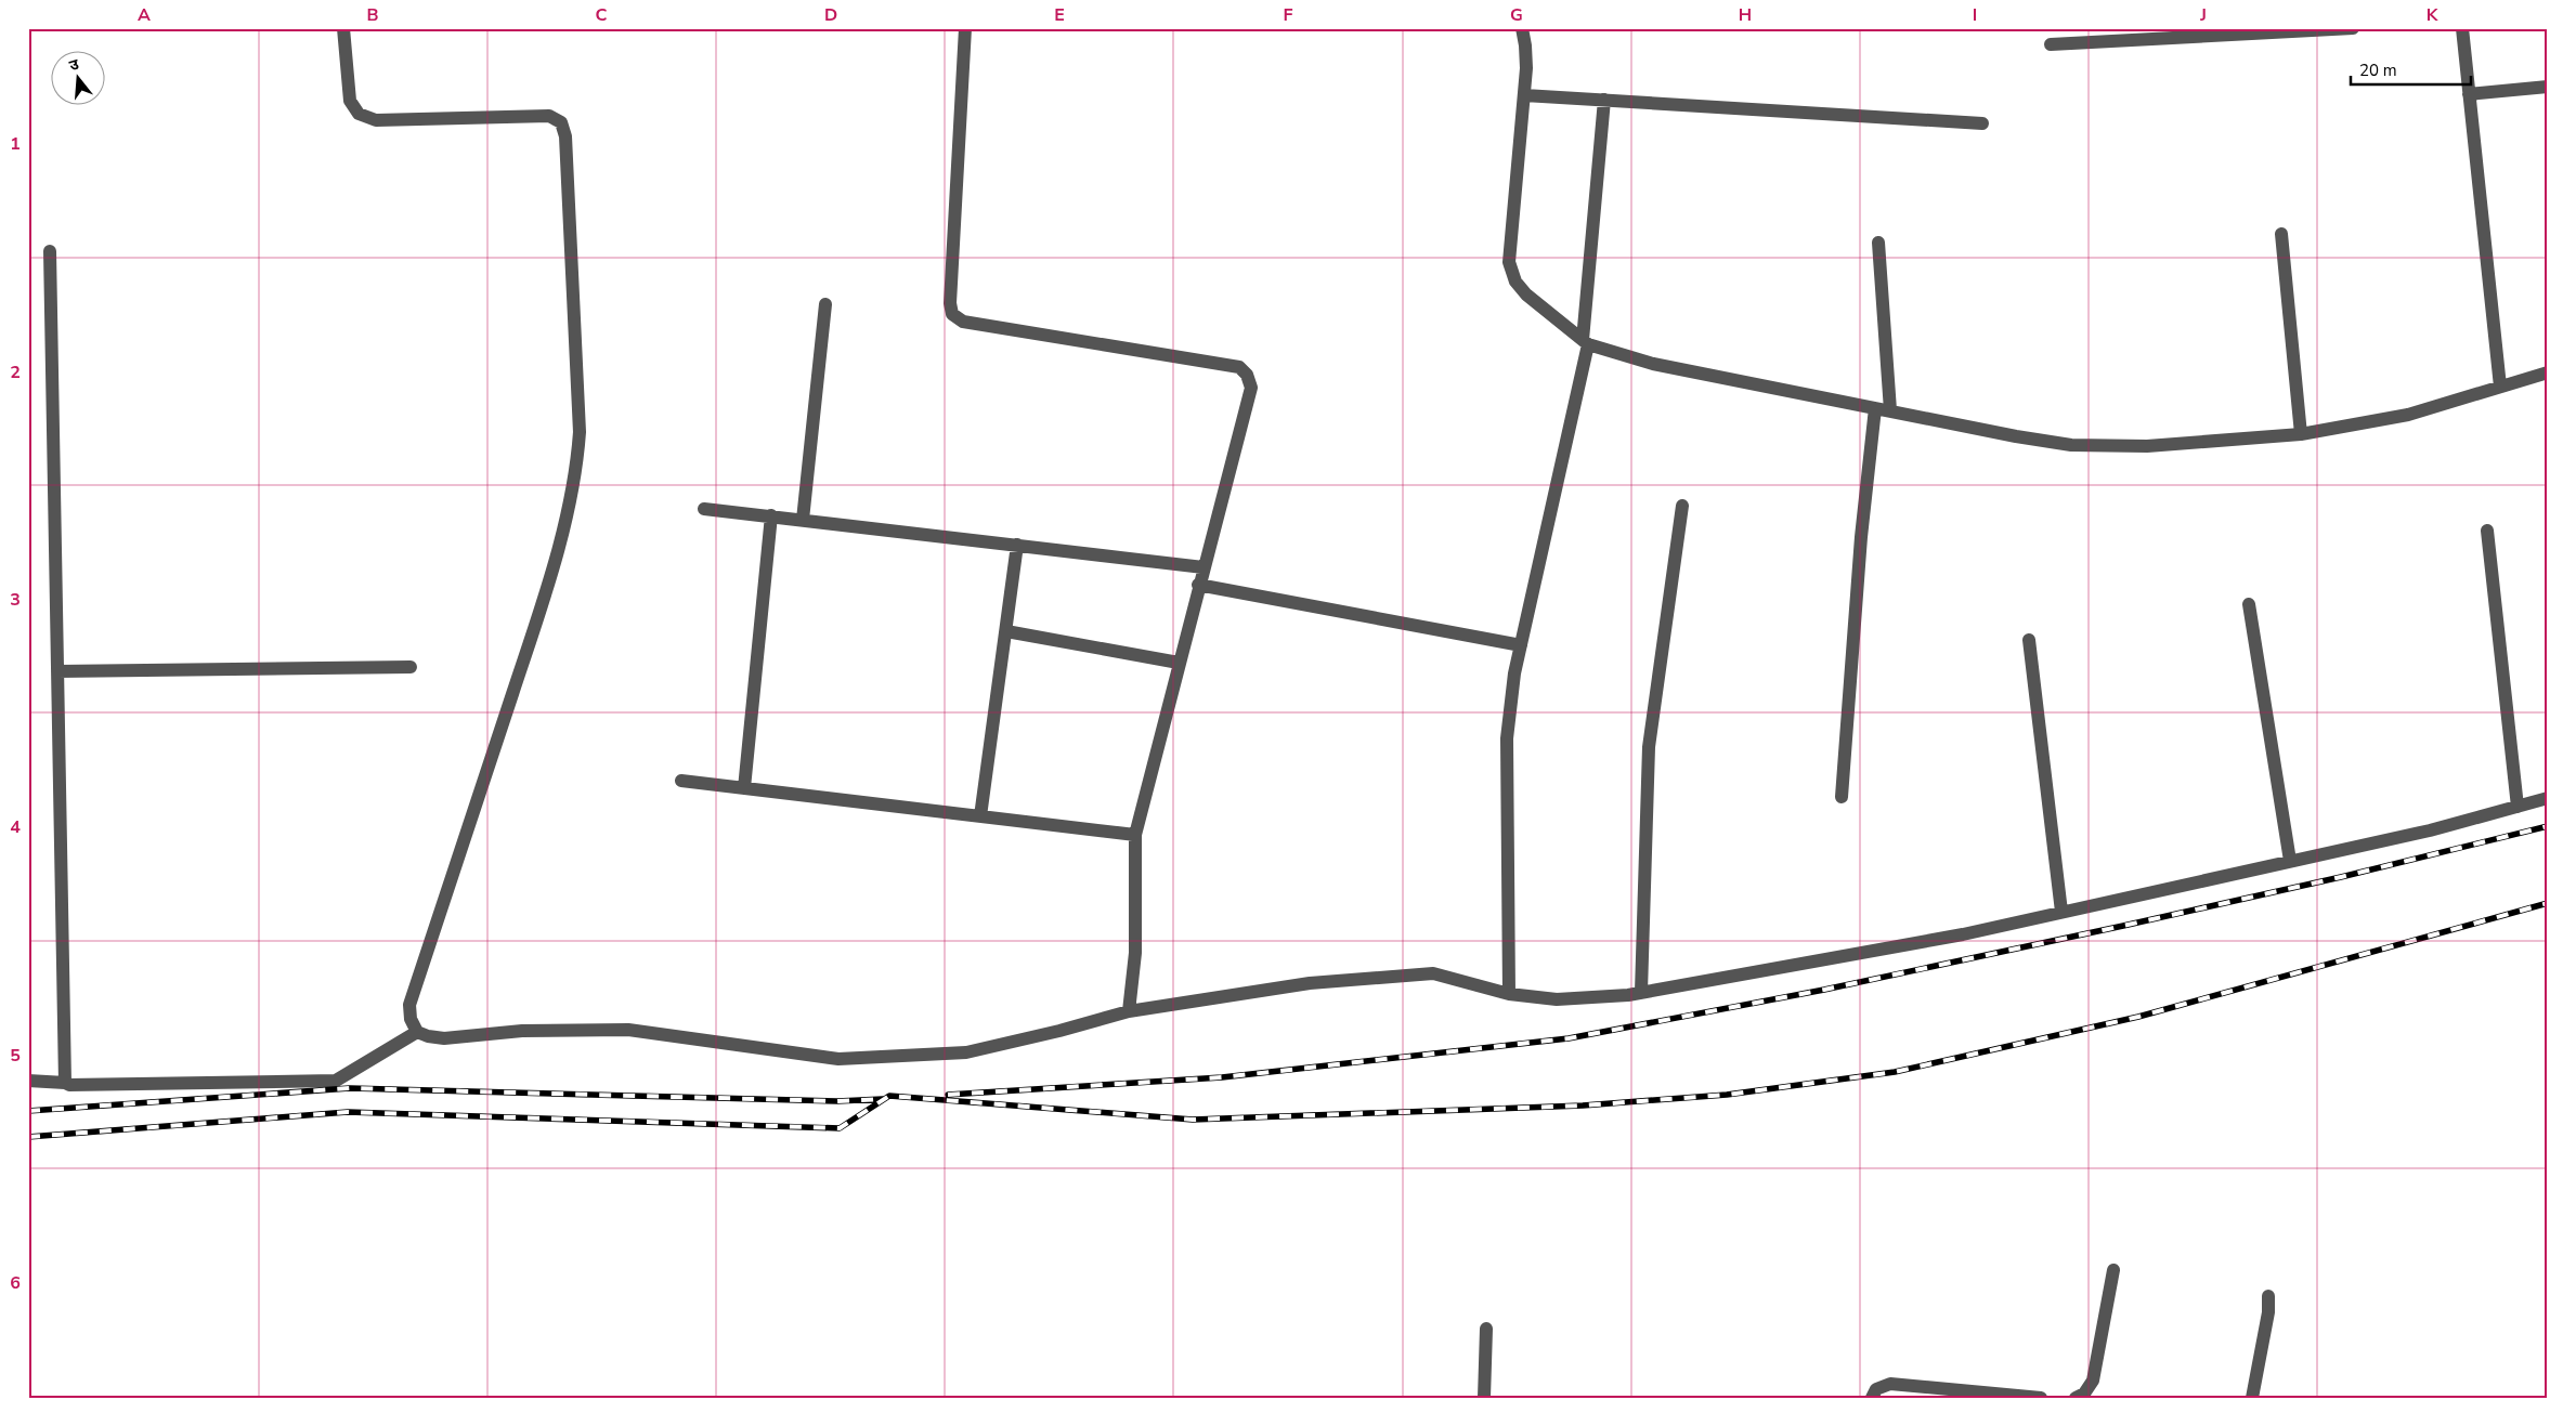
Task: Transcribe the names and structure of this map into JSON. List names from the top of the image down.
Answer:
{
  "scale_bar": "20 m",
  "north": "top",
  "grid": {
    "columns": [
      "A",
      "B",
      "C",
      "D",
      "E",
      "F",
      "G",
      "H",
      "I",
      "J",
      "K"
    ],
    "rows": [
      "1",
      "2",
      "3",
      "4",
      "5",
      "6"
    ]
  }
}
